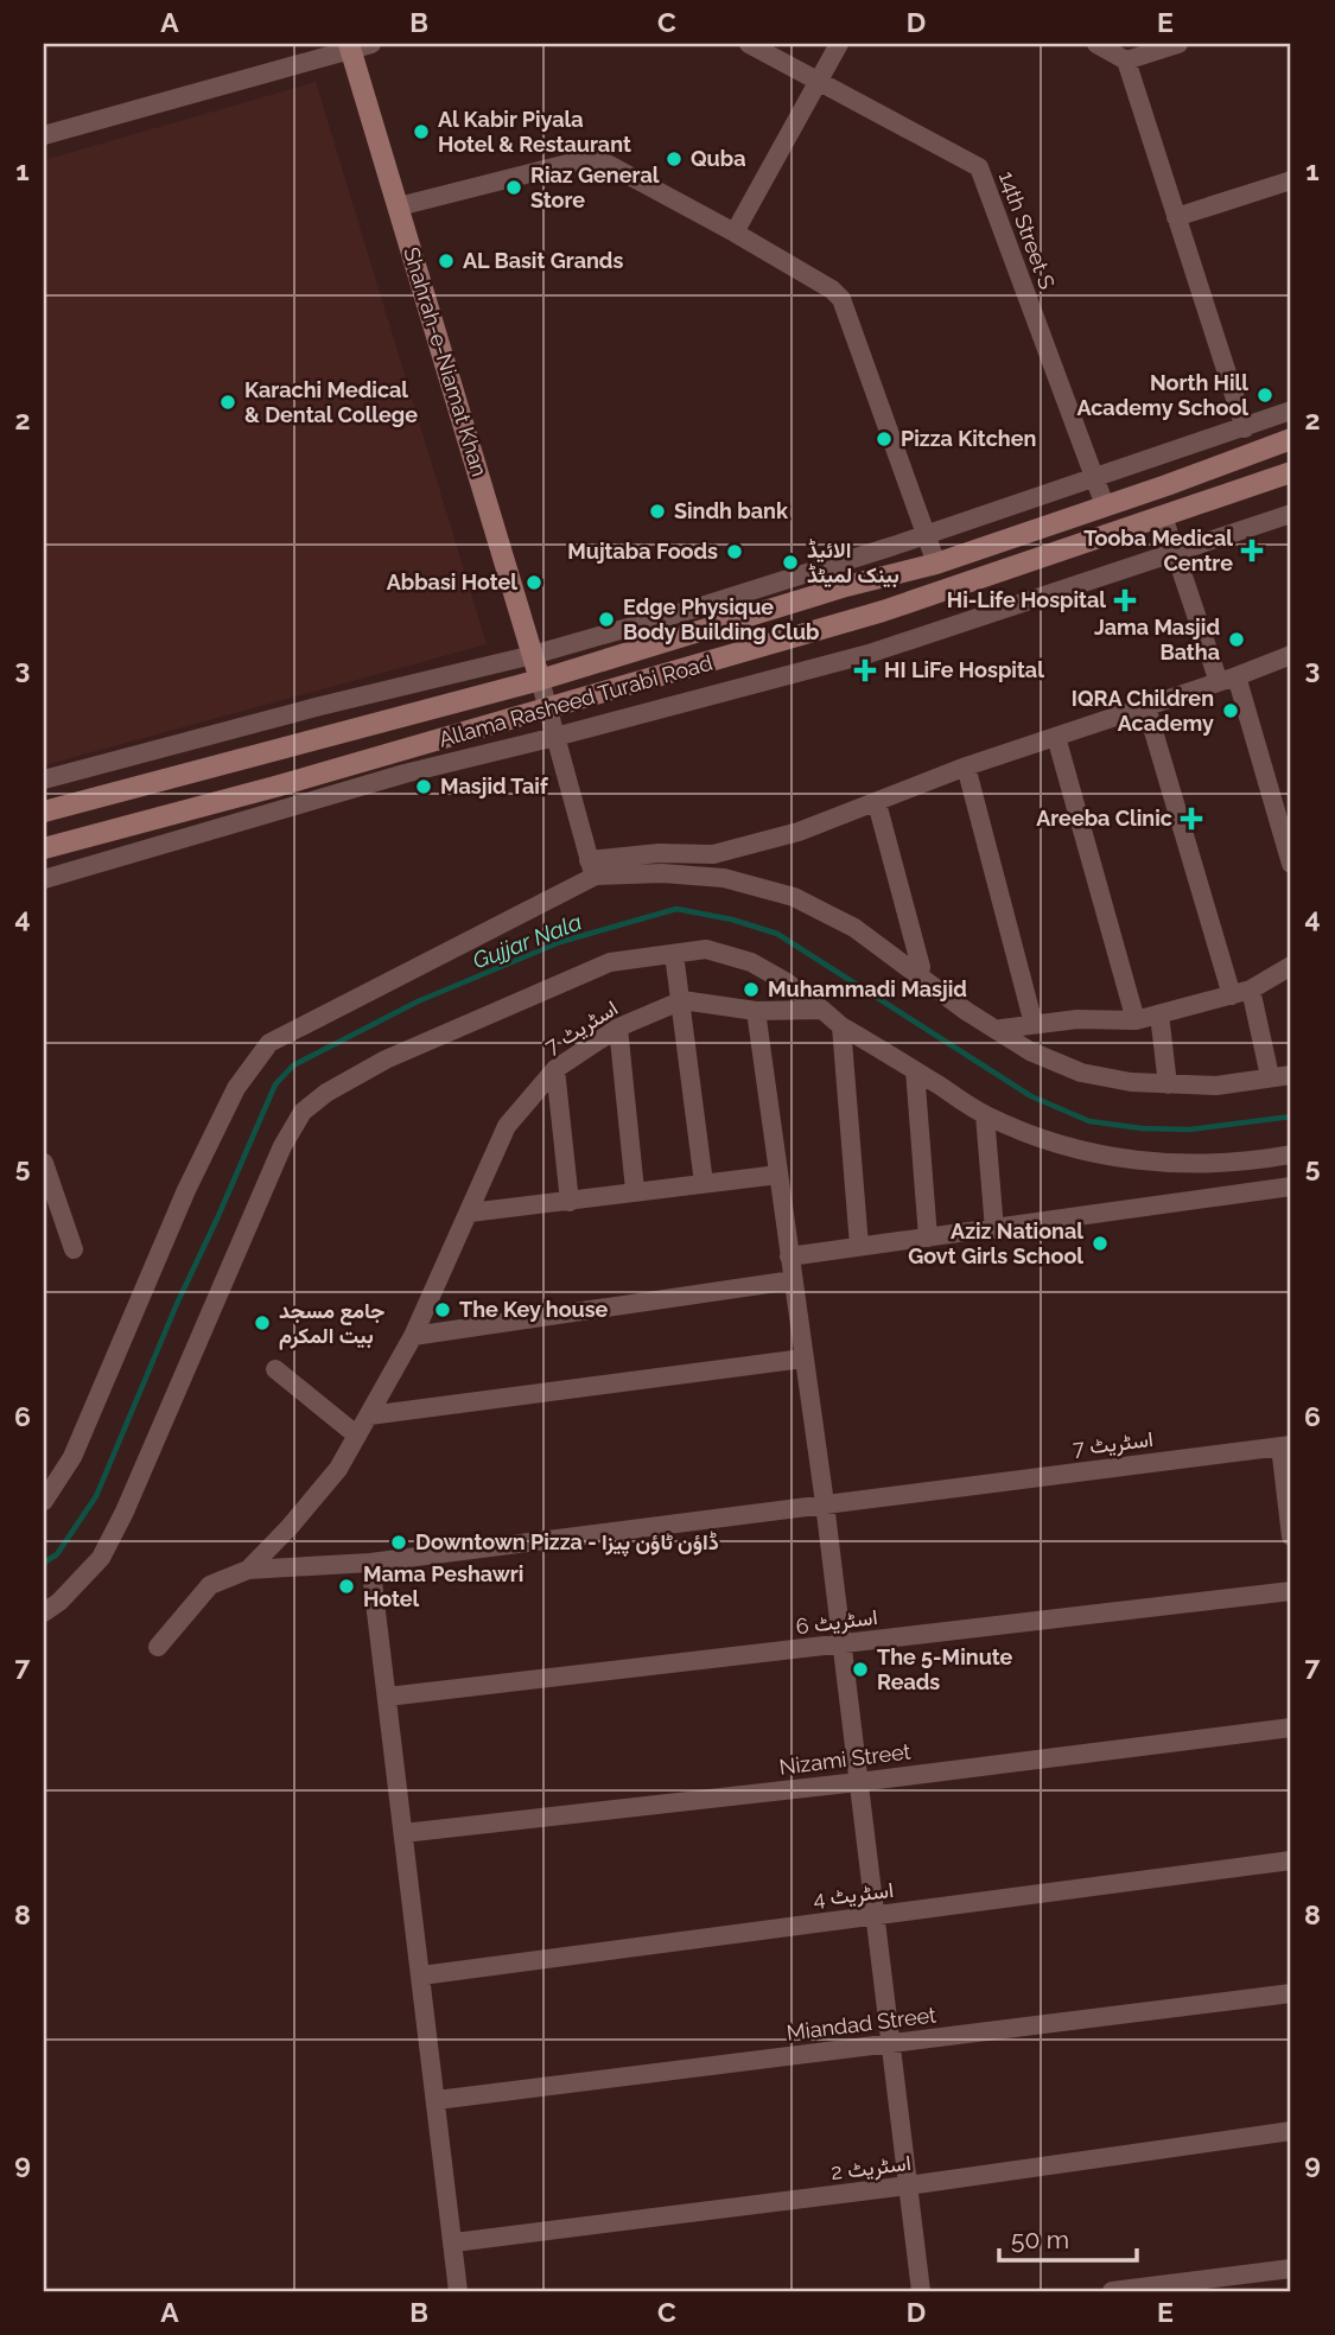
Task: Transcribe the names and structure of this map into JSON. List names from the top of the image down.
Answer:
{
  "streets": {
    "main road": ["Shahrah-e-Niamat Khan", "Allama Rasheed Turabi Road"],
    "street": [
      "14th Street S",
      "اسٹریٹ 7",
      "اسٹریٹ 6",
      "Nizami Street",
      "اسٹریٹ 4",
      "Miandad Street",
      "اسٹریٹ 2"
    ]
  },
  "crossings": [
    ["14th Street S", "Allama Rasheed Turabi Road"],
    ["Shahrah-e-Niamat Khan", "Allama Rasheed Turabi Road"]
  ],
  "water": ["Gujjar Nala"],
  "places": {
    "other": [
      "Al Kabir Piyala Hotel & Restaurant",
      "Quba",
      "Riaz General Store",
      "AL Basit Grands",
      "North Hill Academy School",
      "Karachi Medical & Dental College",
      "Pizza Kitchen",
      "Sindh bank",
      "Mujtaba Foods",
      "الائیڈ بینک لمیٹڈ",
      "Abbasi Hotel",
      "Edge Physique Body Building Club",
      "Jama Masjid Batha",
      "IQRA Children Academy",
      "Masjid Taif",
      "Muhammadi Masjid",
      "Aziz National Govt Girls School",
      "The Key house",
      "جامع مسجد بیت المکرم",
      "Downtown Pizza - ڈاؤن ٹاؤن پیزا",
      "Mama Peshawri Hotel",
      "The 5-Minute Reads"
    ],
    "health": [
      "Tooba Medical Centre",
      "Hi-Life Hospital",
      "HI LiFe Hospital",
      "Areeba Clinic"
    ]
  },
  "scale_bar": "50 m",
  "grid": {
    "columns": [
      "A",
      "B",
      "C",
      "D",
      "E"
    ],
    "rows": [
      "1",
      "2",
      "3",
      "4",
      "5",
      "6",
      "7",
      "8",
      "9"
    ]
  }
}
